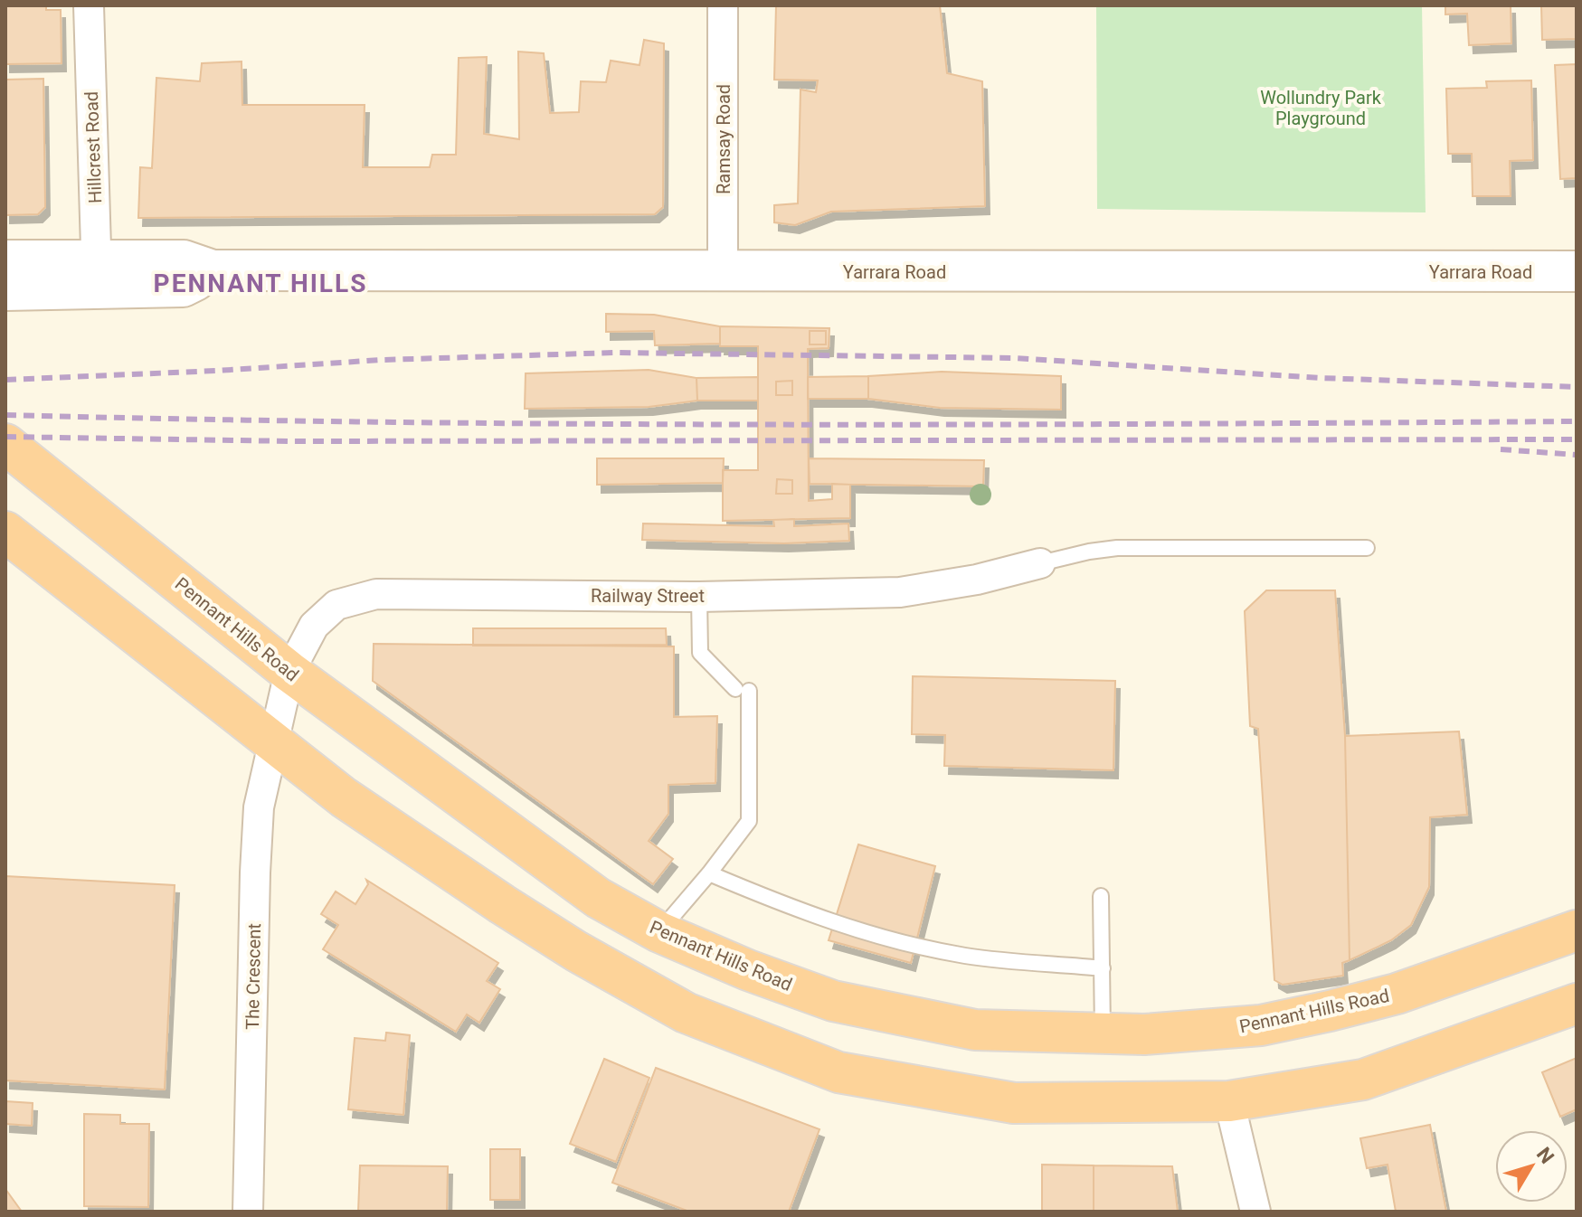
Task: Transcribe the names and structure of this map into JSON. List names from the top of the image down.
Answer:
{
  "streets": {
    "highway": ["Pennant Hills Road"],
    "main road": ["Yarrara Road"],
    "street": [
      "Ramsay Road",
      "Hillcrest Road",
      "Railway Street",
      "The Crescent"
    ]
  },
  "crossings": [
    ["Ramsay Road", "Yarrara Road"],
    ["Hillcrest Road", "Yarrara Road"],
    ["Railway Street", "Pennant Hills Road"],
    ["Railway Street", "The Crescent"]
  ],
  "districts": ["PENNANT HILLS"],
  "parks": ["Wollundry Park Playground"],
  "north": "top right"
}
